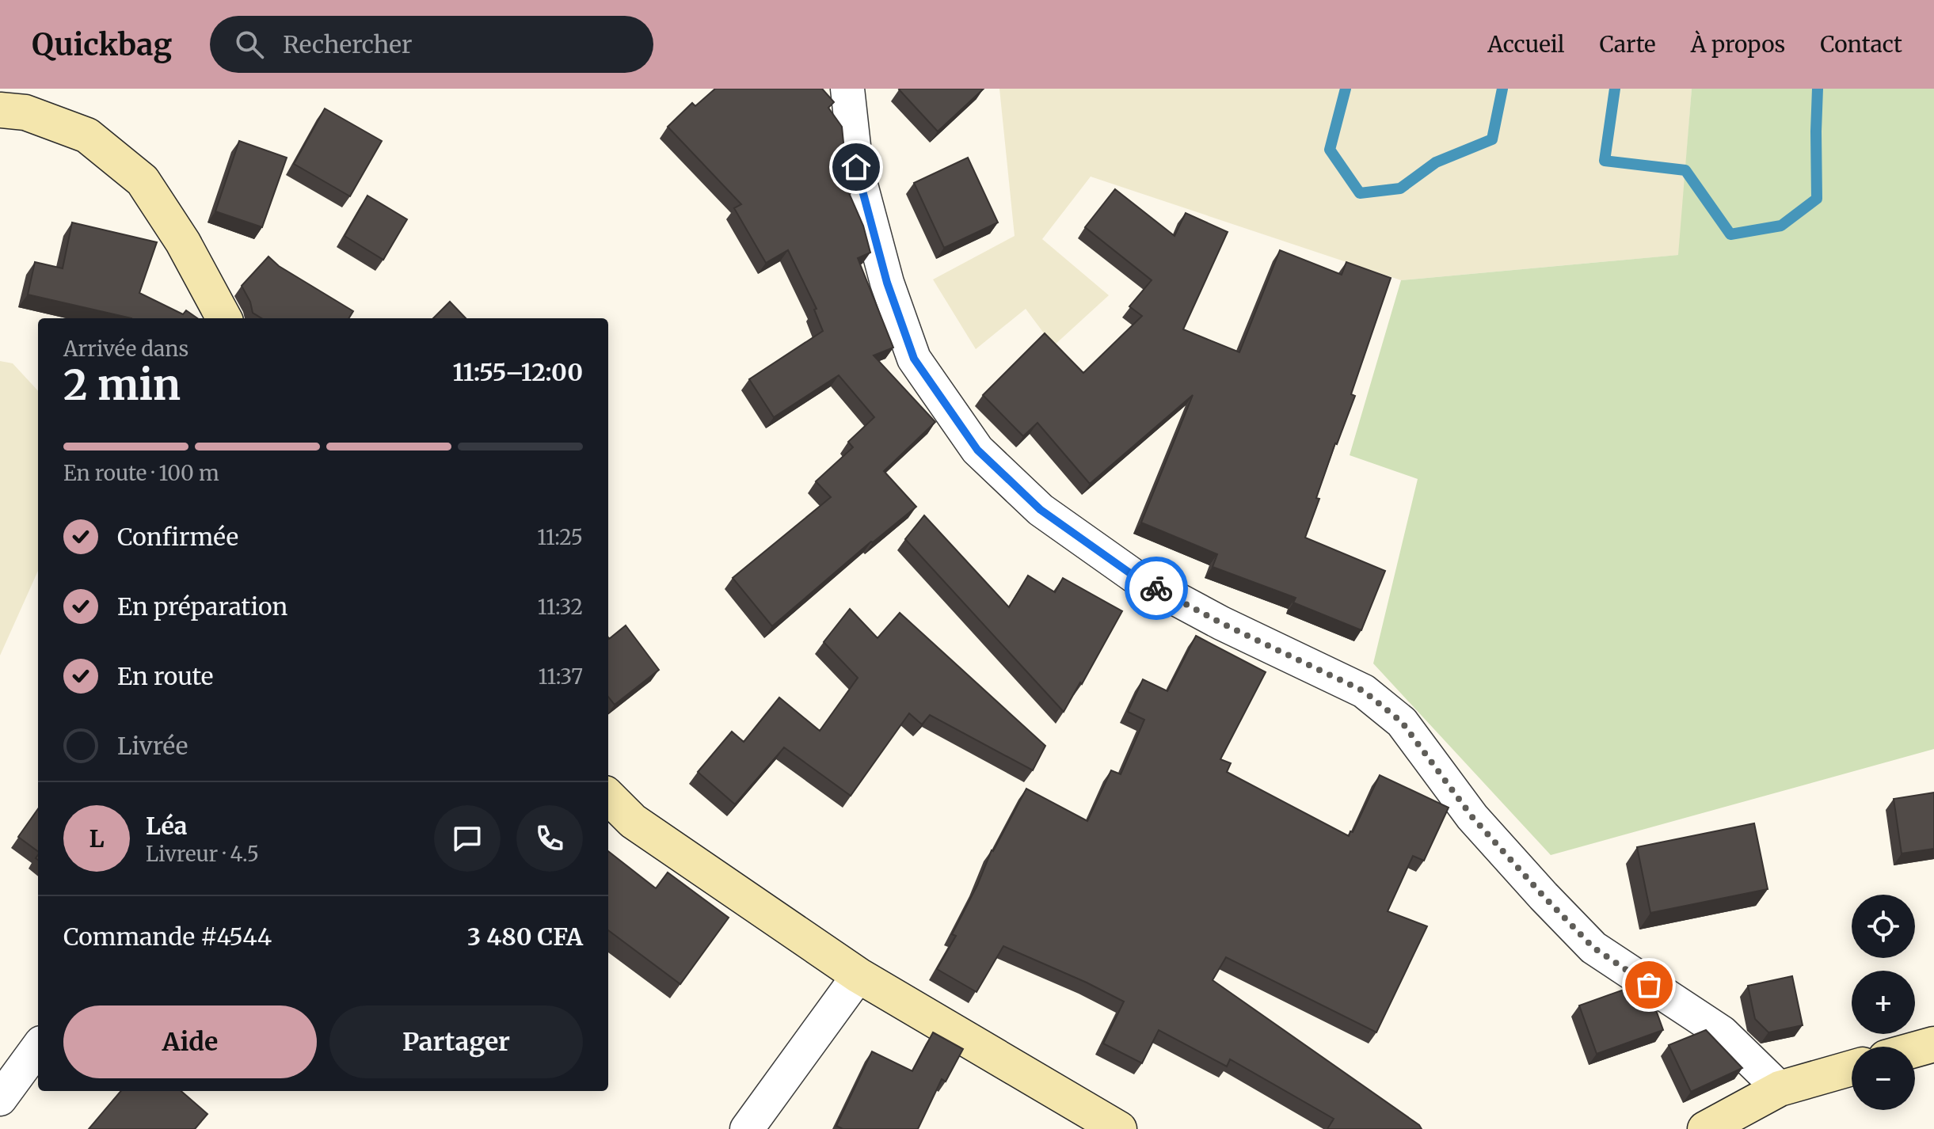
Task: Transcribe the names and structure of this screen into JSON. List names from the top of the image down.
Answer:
{
  "page": {
    "header": "Quickbag",
    "search": "Rechercher",
    "nav": [
      "Accueil",
      "Carte",
      "À propos",
      "Contact"
    ],
    "heading": ["2 min", "Arrivée dans", "11:55–12:00"],
    "panel": [
      "Léa",
      "Livreur · 4.5",
      "Commande #4544",
      "3 480 CFA"
    ],
    "bar": "En route · 100 m",
    "list": [
      ["Confirmée", "11:25"],
      ["En préparation", "11:32"],
      ["En route", "11:37"],
      "Livrée"
    ],
    "round": "L",
    "map_buttons": ["+", "−"],
    "buttons": ["Aide", "Partager"]
  }
}
